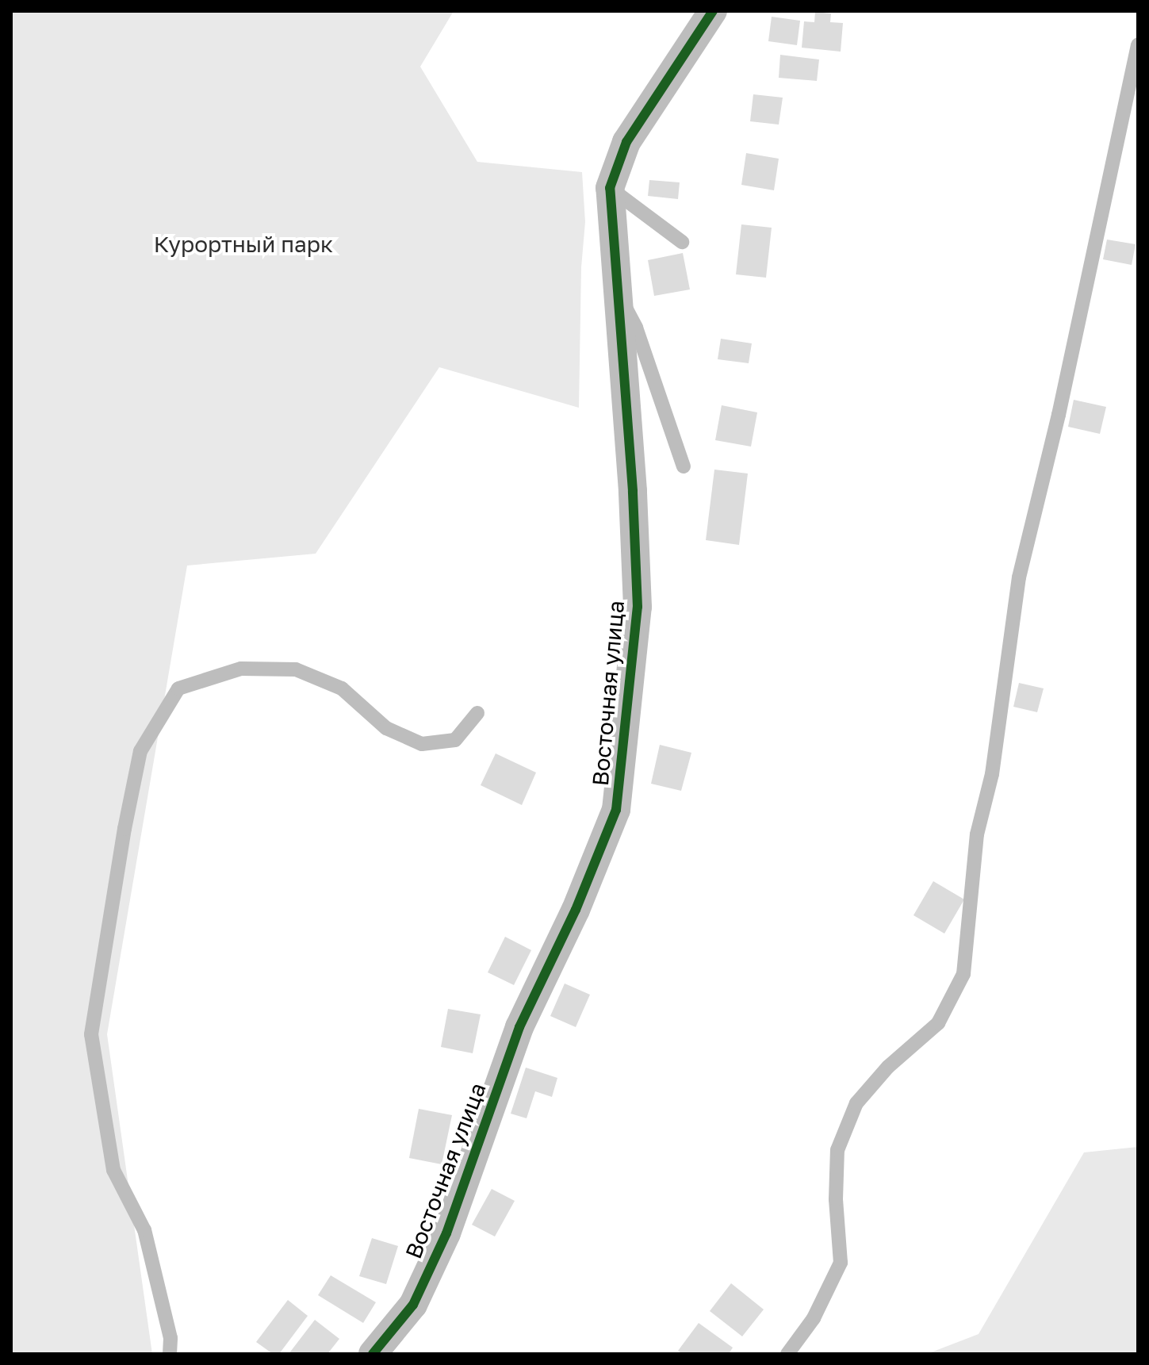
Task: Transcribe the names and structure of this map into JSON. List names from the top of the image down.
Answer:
{
  "streets": {
    "street": ["Восточная улица"]
  },
  "parks": ["Курортный парк"]
}
